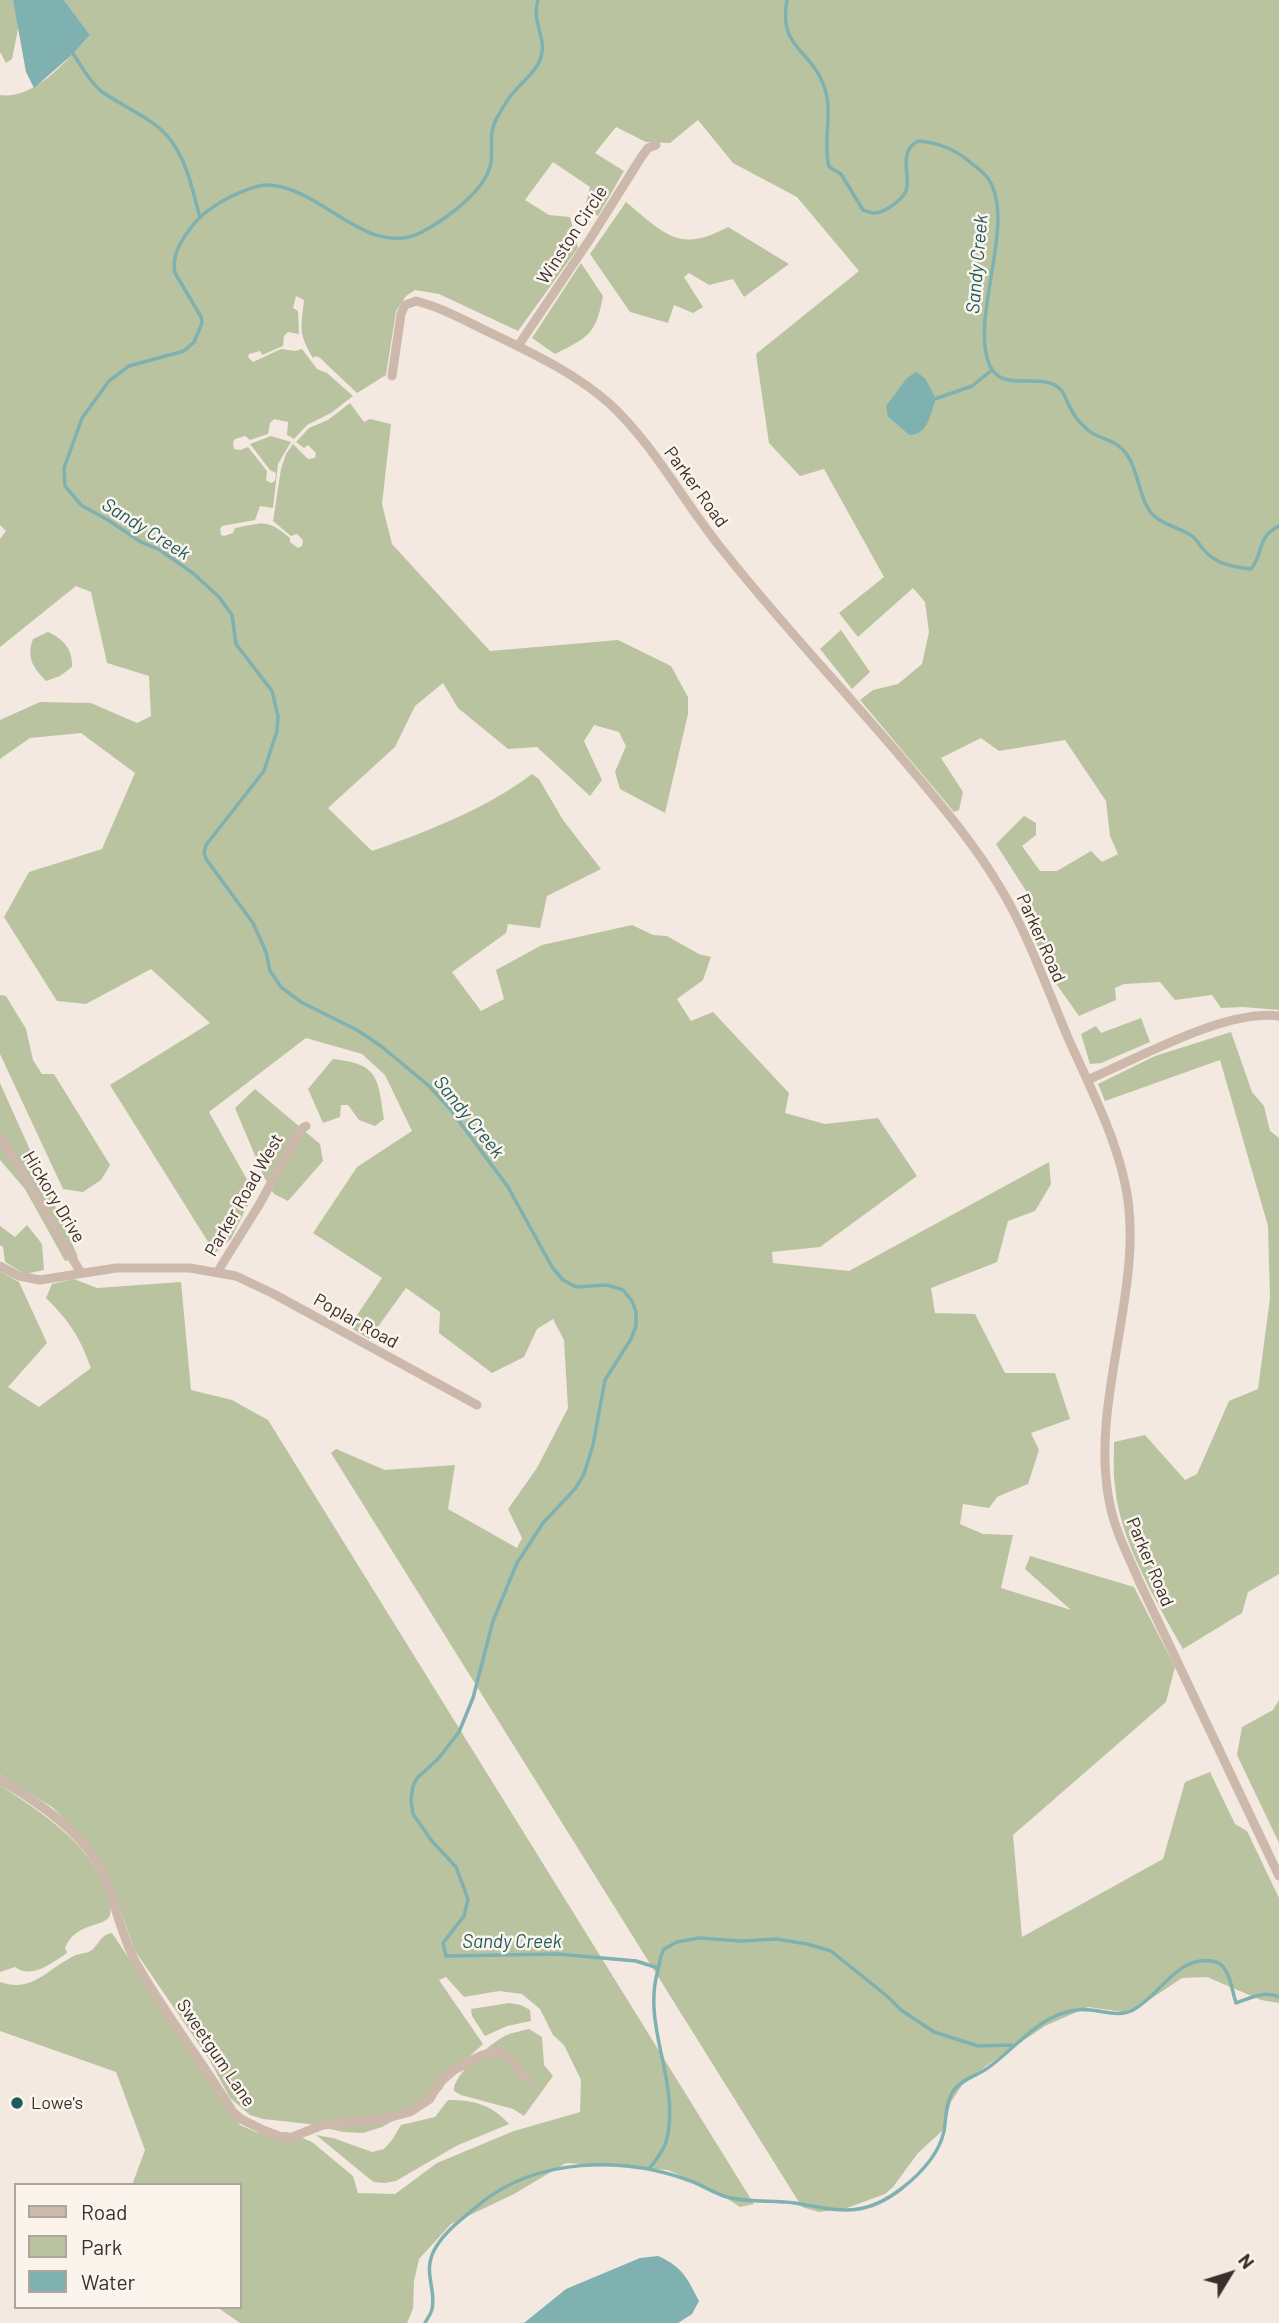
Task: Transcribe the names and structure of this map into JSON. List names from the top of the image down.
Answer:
{
  "streets": {
    "street": [
      "Winston Circle",
      "Parker Road",
      "Parker Road West",
      "Hickory Drive",
      "Poplar Road",
      "Sweetgum Lane"
    ]
  },
  "crossings": [
    ["Winston Circle", "Parker Road"],
    ["Parker Road West", "Hickory Drive"],
    ["Parker Road West", "Poplar Road"]
  ],
  "water": ["Sandy Creek"],
  "places": ["Lowe's"],
  "legend": ["Road", "Park", "Water"],
  "north": "top right"
}
